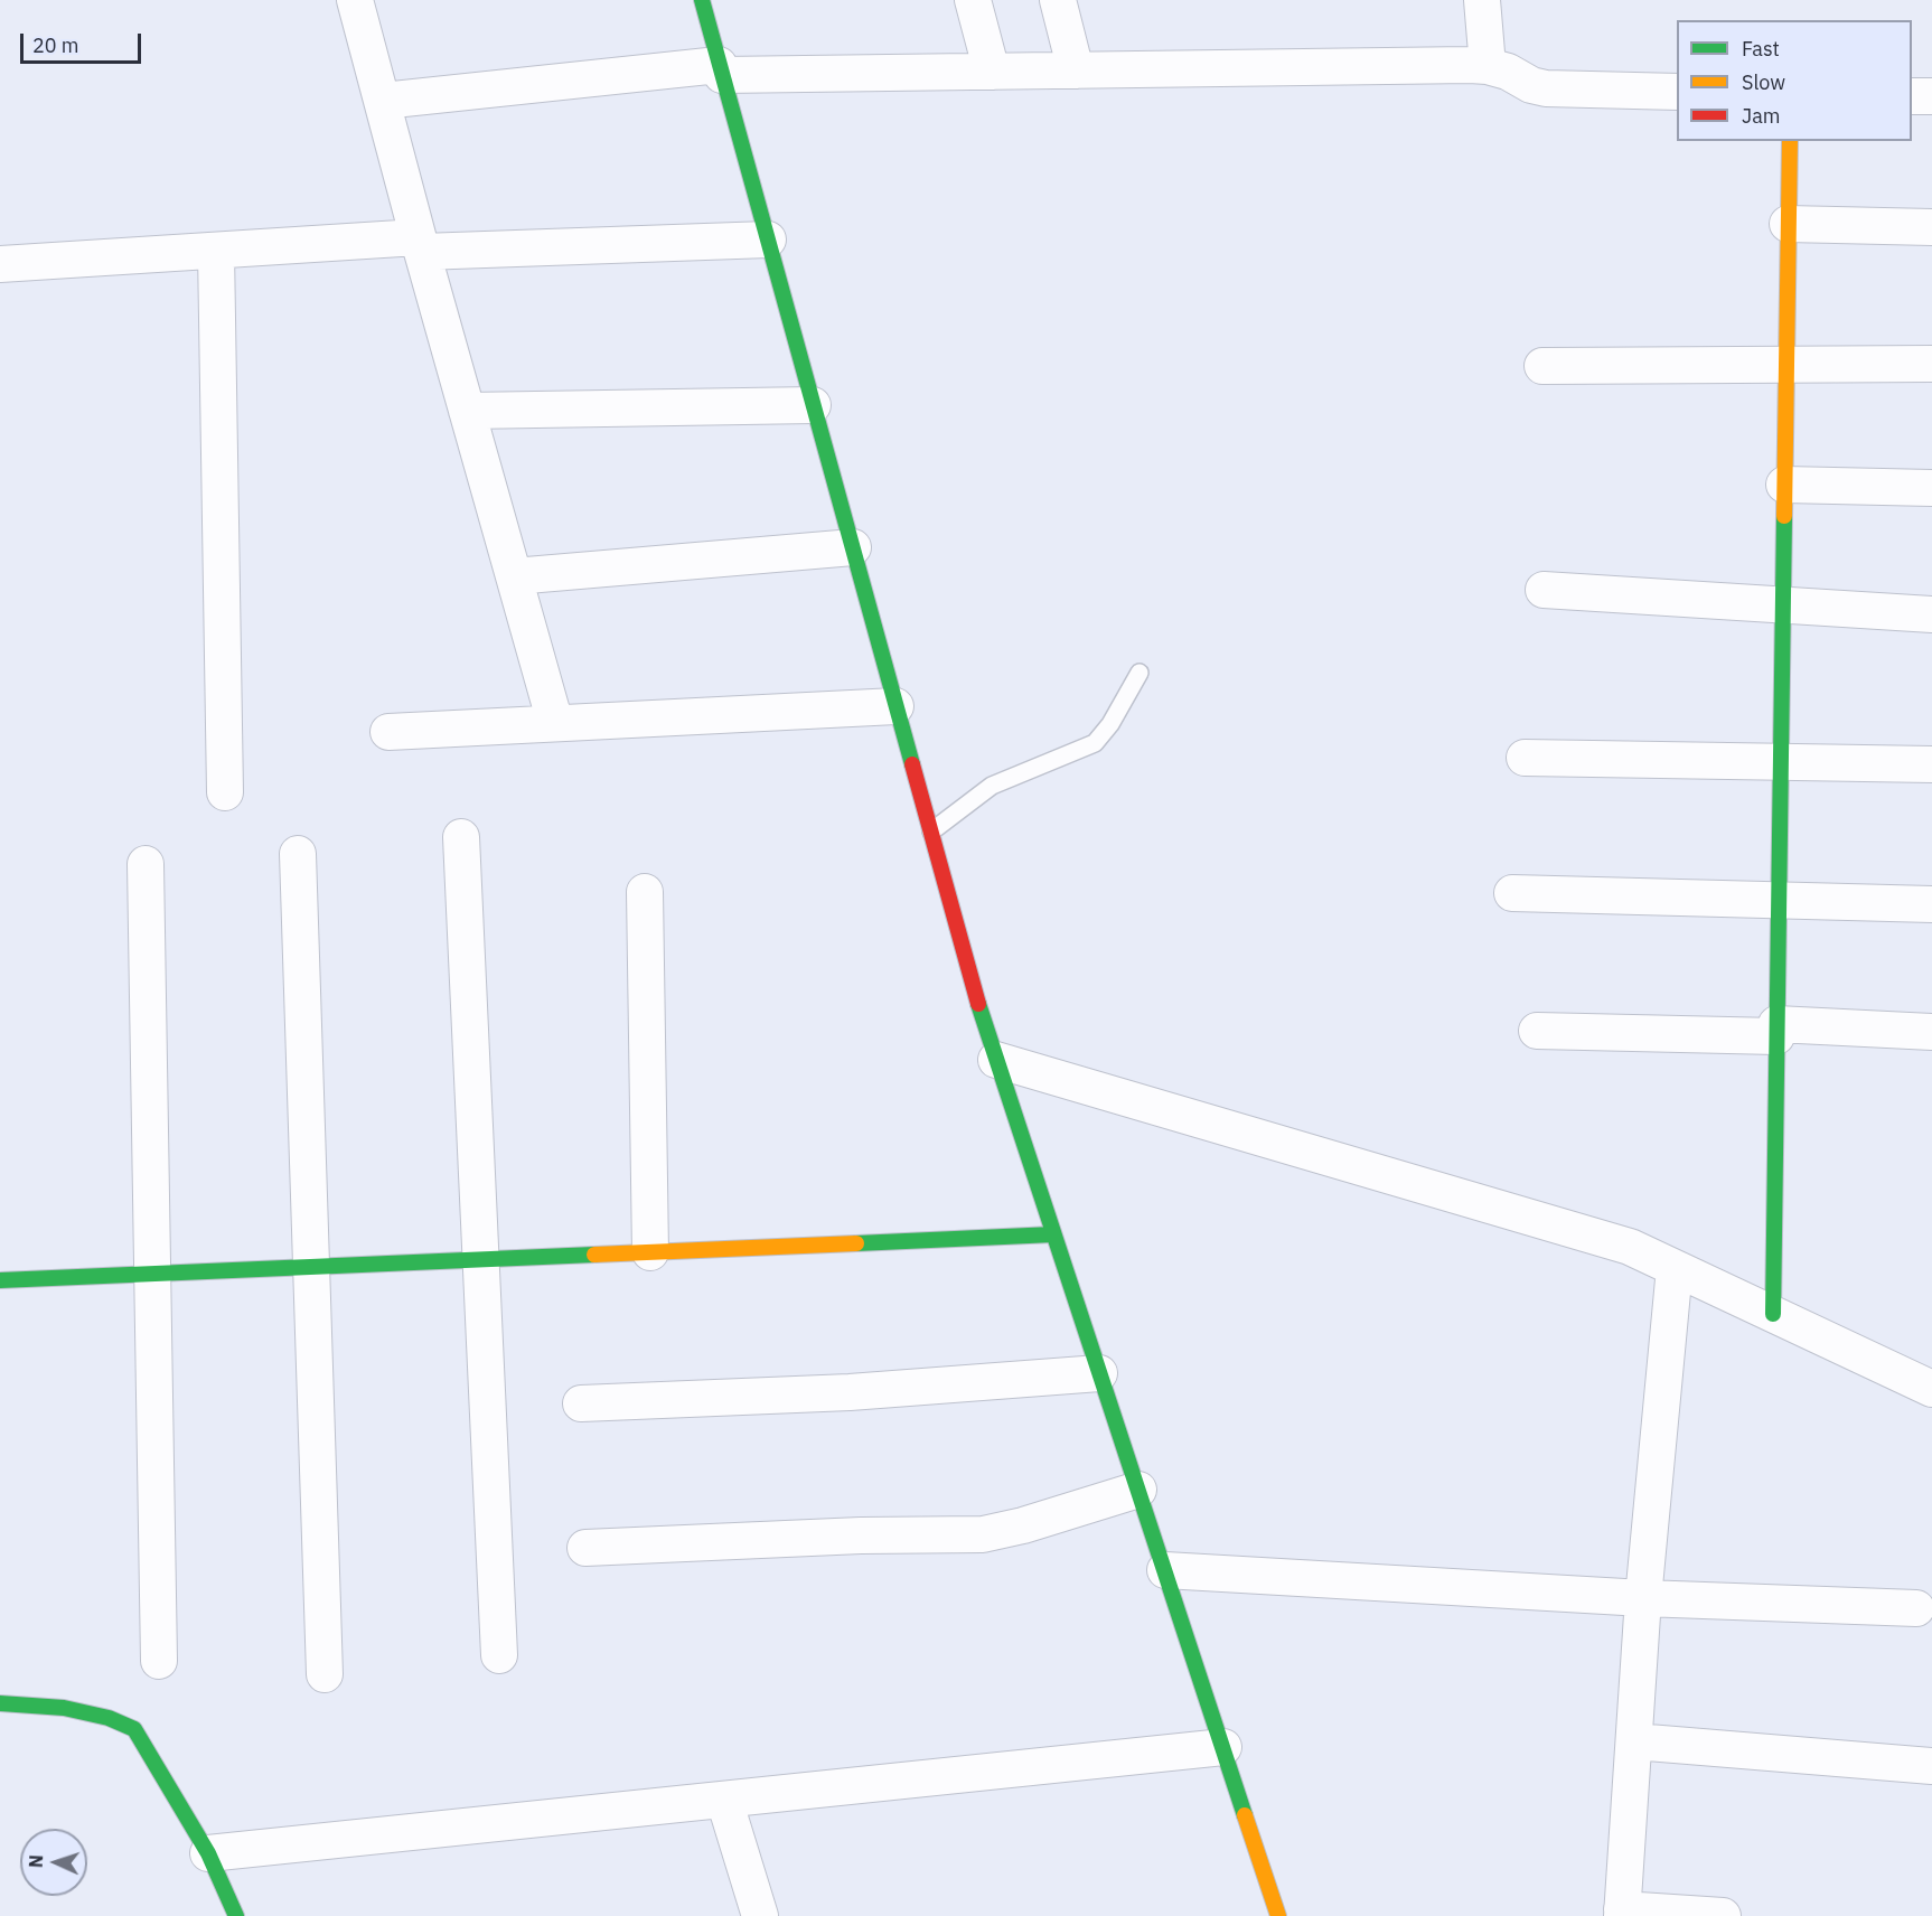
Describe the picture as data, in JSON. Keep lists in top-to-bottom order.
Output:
{
  "legend": ["Fast", "Slow", "Jam"],
  "scale_bar": "20 m",
  "north": "left"
}
